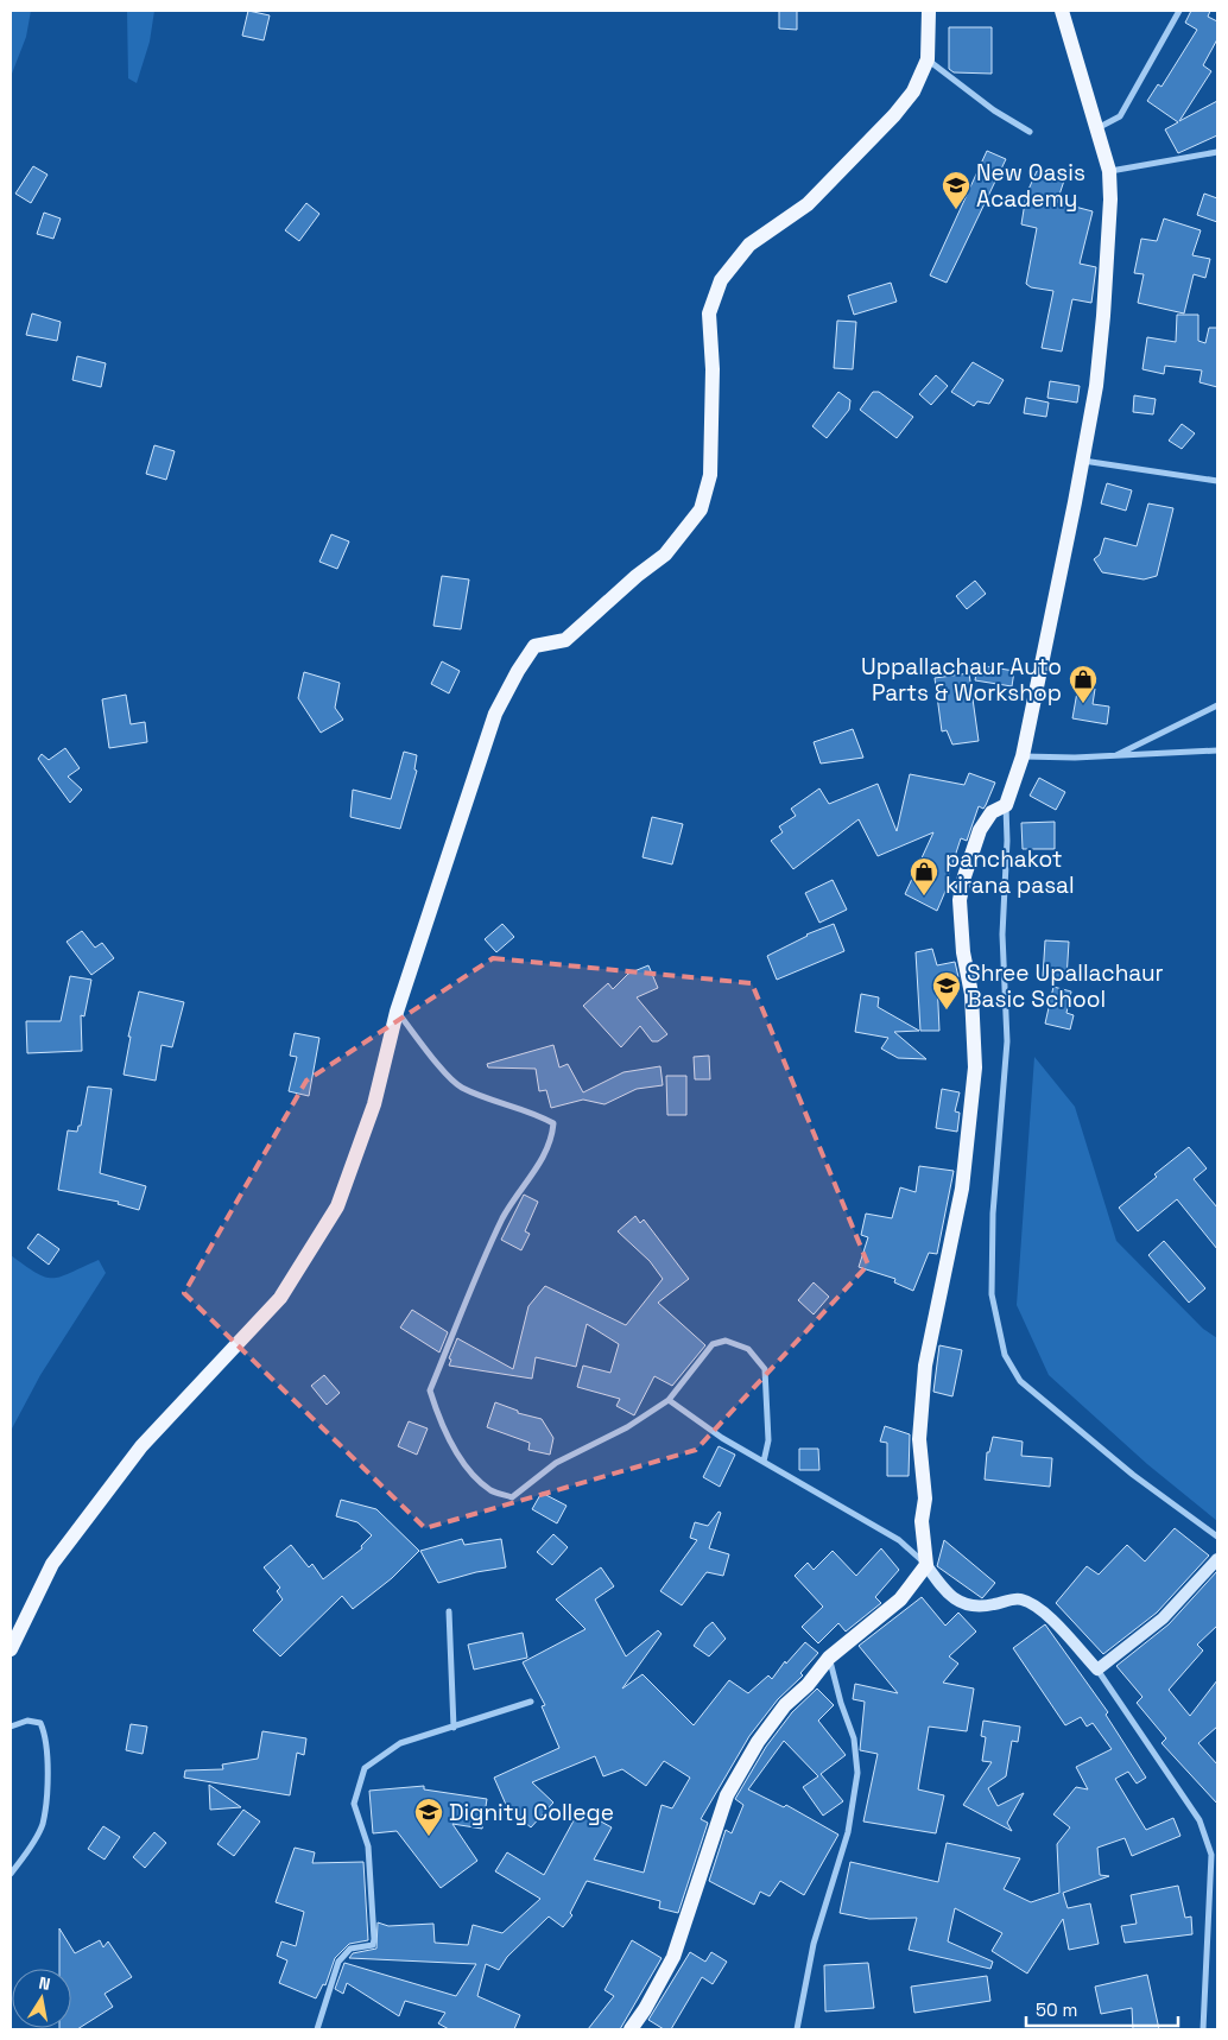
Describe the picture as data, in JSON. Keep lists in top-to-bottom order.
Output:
{
  "places": {
    "school or university": ["New Oasis Academy", "Shree Upallachaur Basic School", "Dignity College"],
    "shop": ["Uppallachaur Auto Parts & Workshop", "panchakot kirana pasal"]
  },
  "scale_bar": "50 m",
  "north": "top"
}
